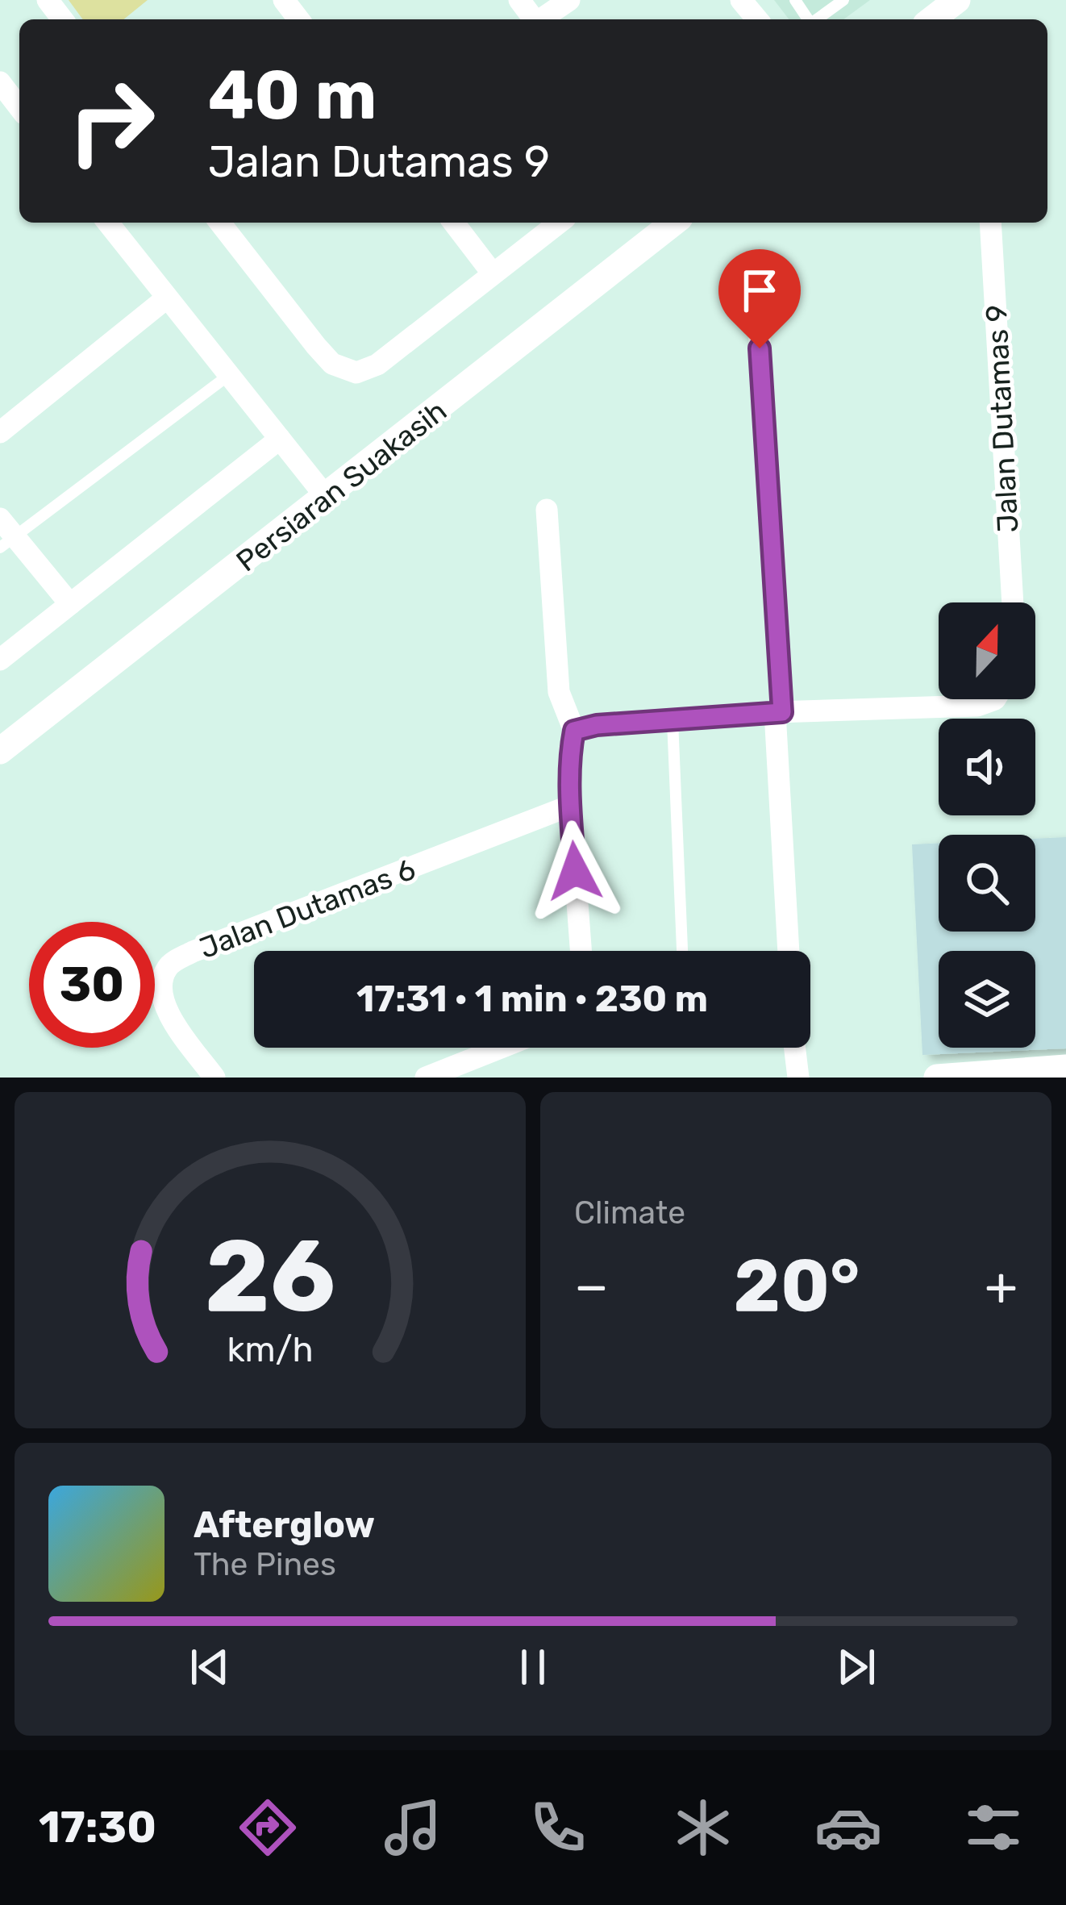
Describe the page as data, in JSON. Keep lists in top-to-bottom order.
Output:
{
  "streets": {
    "street": ["Jalan Dutamas 9", "Persiaran Suakasih", "Jalan Dutamas 6"]
  },
  "north": "top",
  "page": {
    "turn": ["40 m", "Jalan Dutamas 9"],
    "limit": "30",
    "trip": "17:31 · 1 min · 230 m",
    "tile": "Climate",
    "heat": ["−", "20°", "+"],
    "song": ["Afterglow", "The Pines"],
    "tabs": "17:30",
    "gauge": ["26", "km/h"]
  }
}
